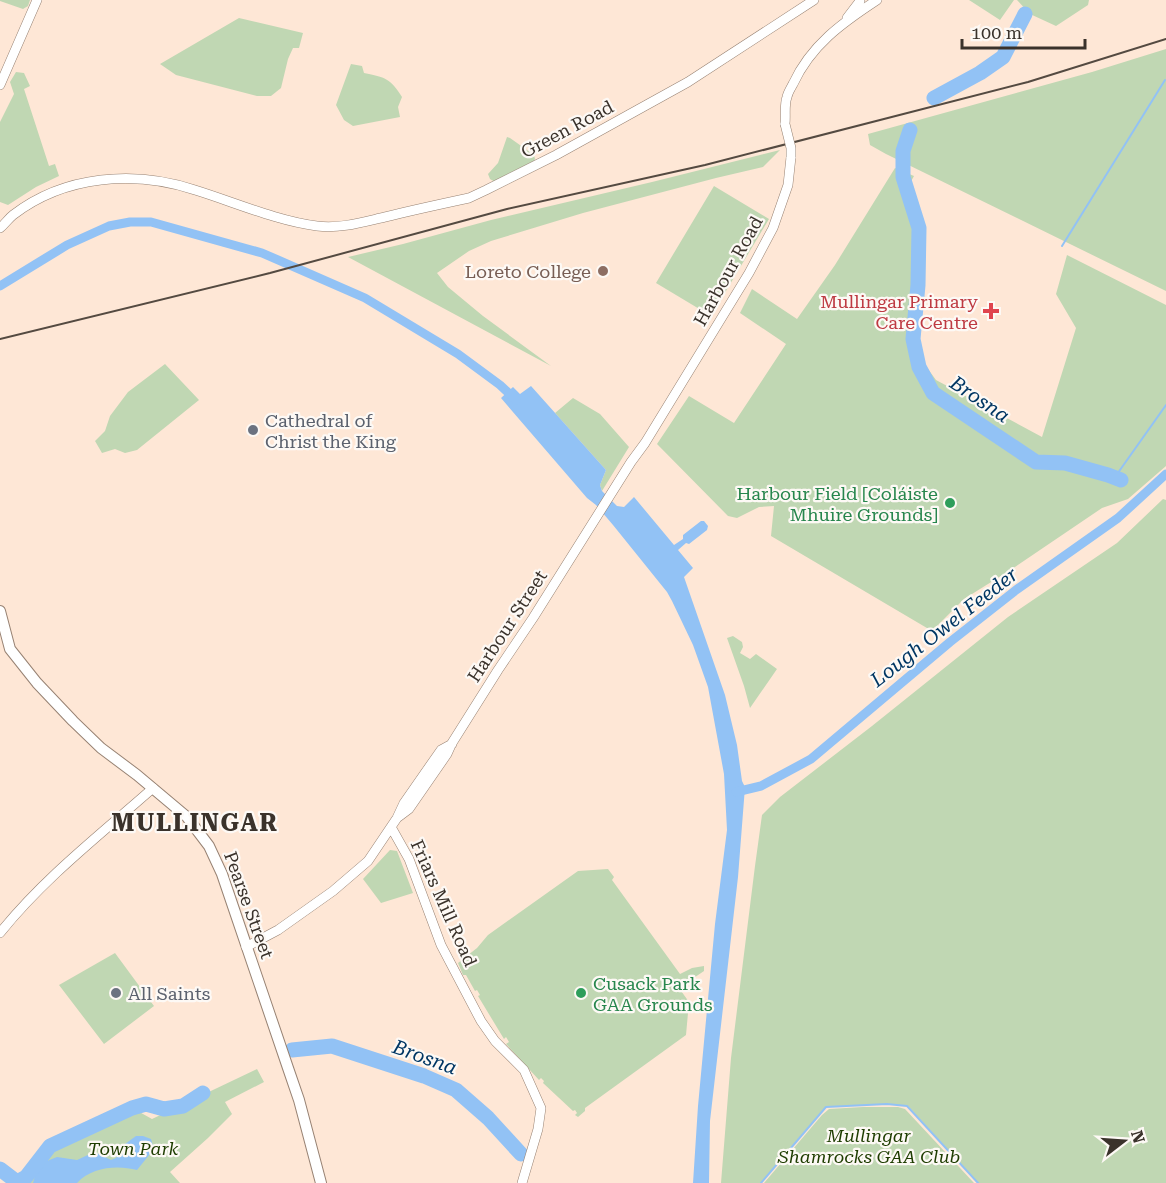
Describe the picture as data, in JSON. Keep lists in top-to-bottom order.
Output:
{
  "streets": {
    "main road": ["Pearse Street"],
    "street": [
      "Green Road",
      "Harbour Road",
      "Harbour Street",
      "Friars Mill Road"
    ]
  },
  "crossings": [
    ["Harbour Road", "Harbour Street"],
    ["Harbour Street", "Friars Mill Road"],
    ["Harbour Street", "Pearse Street"]
  ],
  "districts": ["MULLINGAR"],
  "water": ["Brosna", "Lough Owel Feeder"],
  "parks": ["Mullingar Shamrocks GAA Club", "Town Park"],
  "places": {
    "other": [
      "Loreto College",
      "Cathedral of Christ the King",
      "Harbour Field [Coláiste Mhuire Grounds]",
      "All Saints",
      "Cusack Park GAA Grounds"
    ],
    "health": ["Mullingar Primary Care Centre"]
  },
  "scale_bar": "100 m",
  "north": "right"
}
